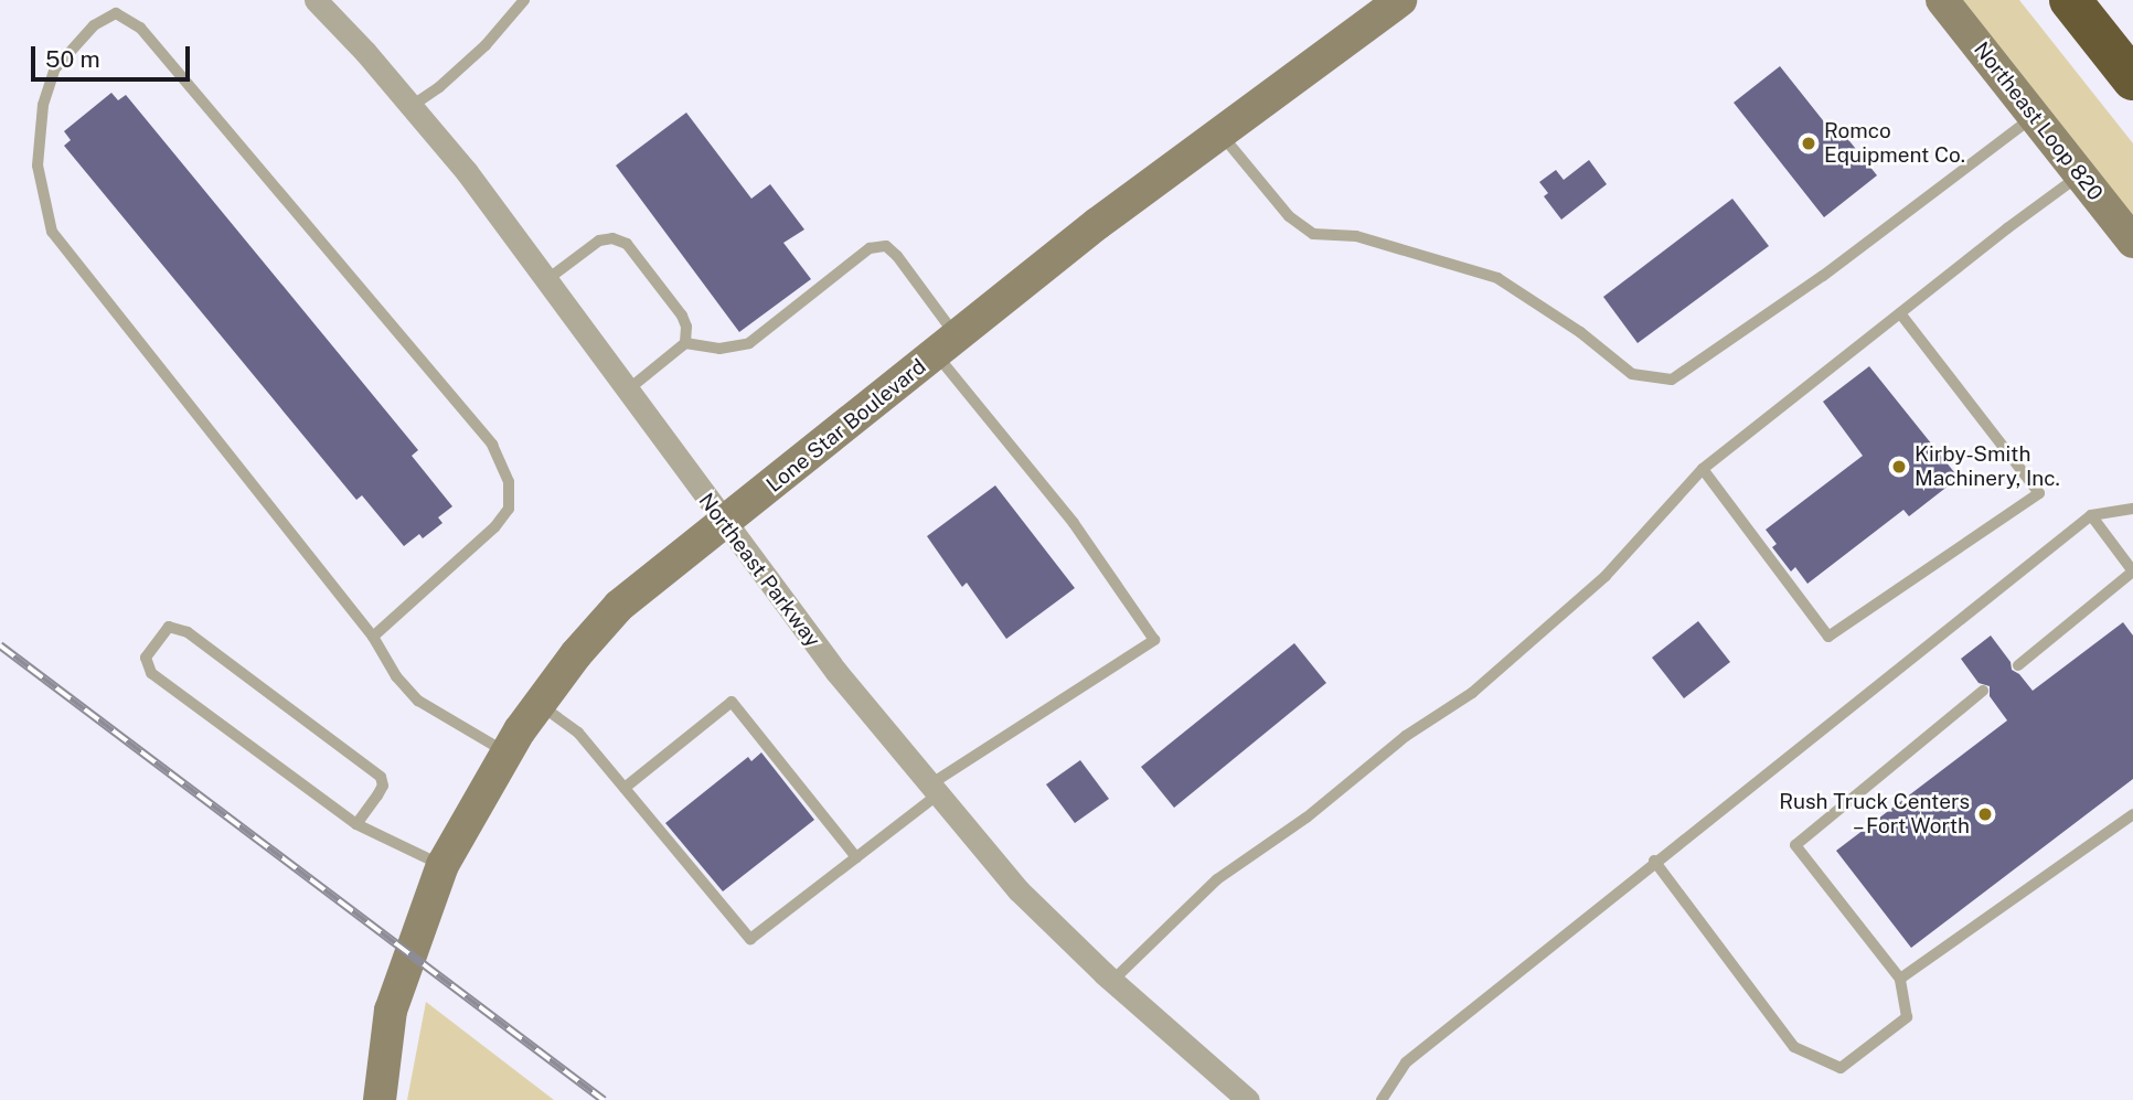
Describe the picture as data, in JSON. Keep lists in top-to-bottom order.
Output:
{
  "streets": {
    "street": ["Northeast Loop 820", "Lone Star Boulevard", "Northeast Parkway"]
  },
  "crossings": [
    ["Lone Star Boulevard", "Northeast Parkway"]
  ],
  "places": ["Romco Equipment Co.", "Kirby-Smith Machinery, Inc.", "Rush Truck Centers – Fort Worth"],
  "scale_bar": "50 m"
}
